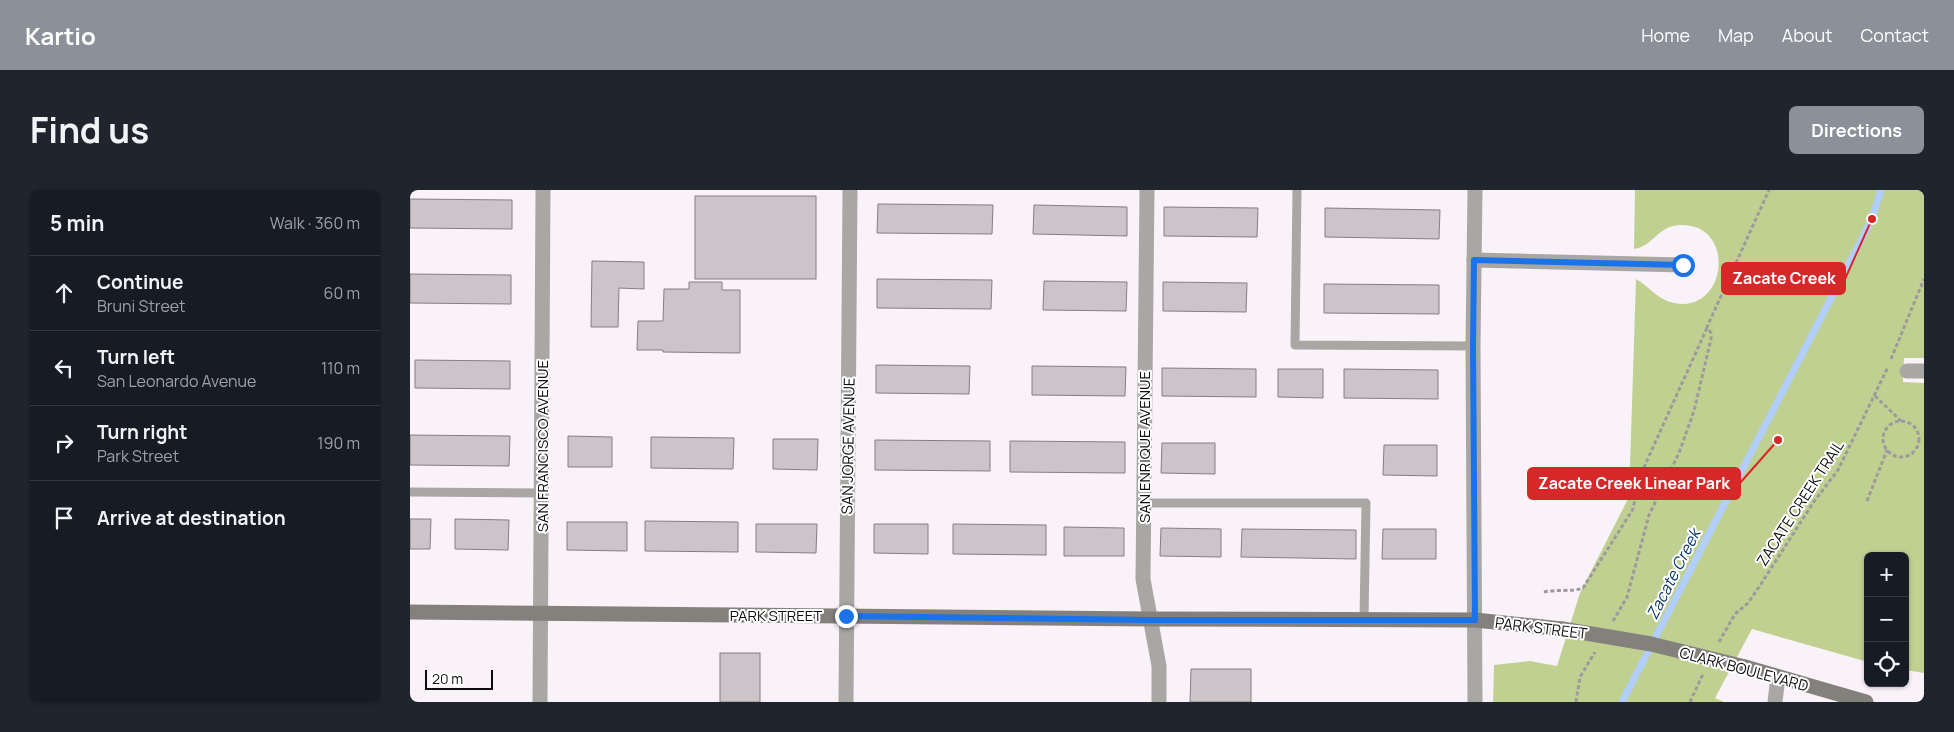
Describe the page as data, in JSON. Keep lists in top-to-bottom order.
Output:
{
  "streets": {
    "main road": ["PARK STREET", "CLARK BOULEVARD"],
    "street": ["SAN FRANCISCO AVENUE", "SAN JORGE AVENUE", "SAN ENRIQUE AVENUE"],
    "path": ["ZACATE CREEK TRAIL"]
  },
  "crossings": [
    ["SAN FRANCISCO AVENUE", "PARK STREET"],
    ["SAN JORGE AVENUE", "PARK STREET"],
    ["SAN ENRIQUE AVENUE", "PARK STREET"],
    ["PARK STREET", "CLARK BOULEVARD"]
  ],
  "water": ["Zacate Creek"],
  "places": ["Zacate Creek", "Zacate Creek Linear Park"],
  "scale_bar": "20 m",
  "page": {
    "header": "Kartio",
    "nav": [
      "Home",
      "Map",
      "About",
      "Contact"
    ],
    "title": "Find us",
    "buttons": "Directions",
    "heading": ["5 min", "Walk · 360 m"],
    "list": [
      ["Continue", "Bruni Street", "60 m"],
      ["Turn left", "San Leonardo Avenue", "110 m"],
      ["Turn right", "Park Street", "190 m"],
      "Arrive at destination"
    ],
    "map_buttons": ["+", "−"],
    "scale": "20 m"
  }
}
